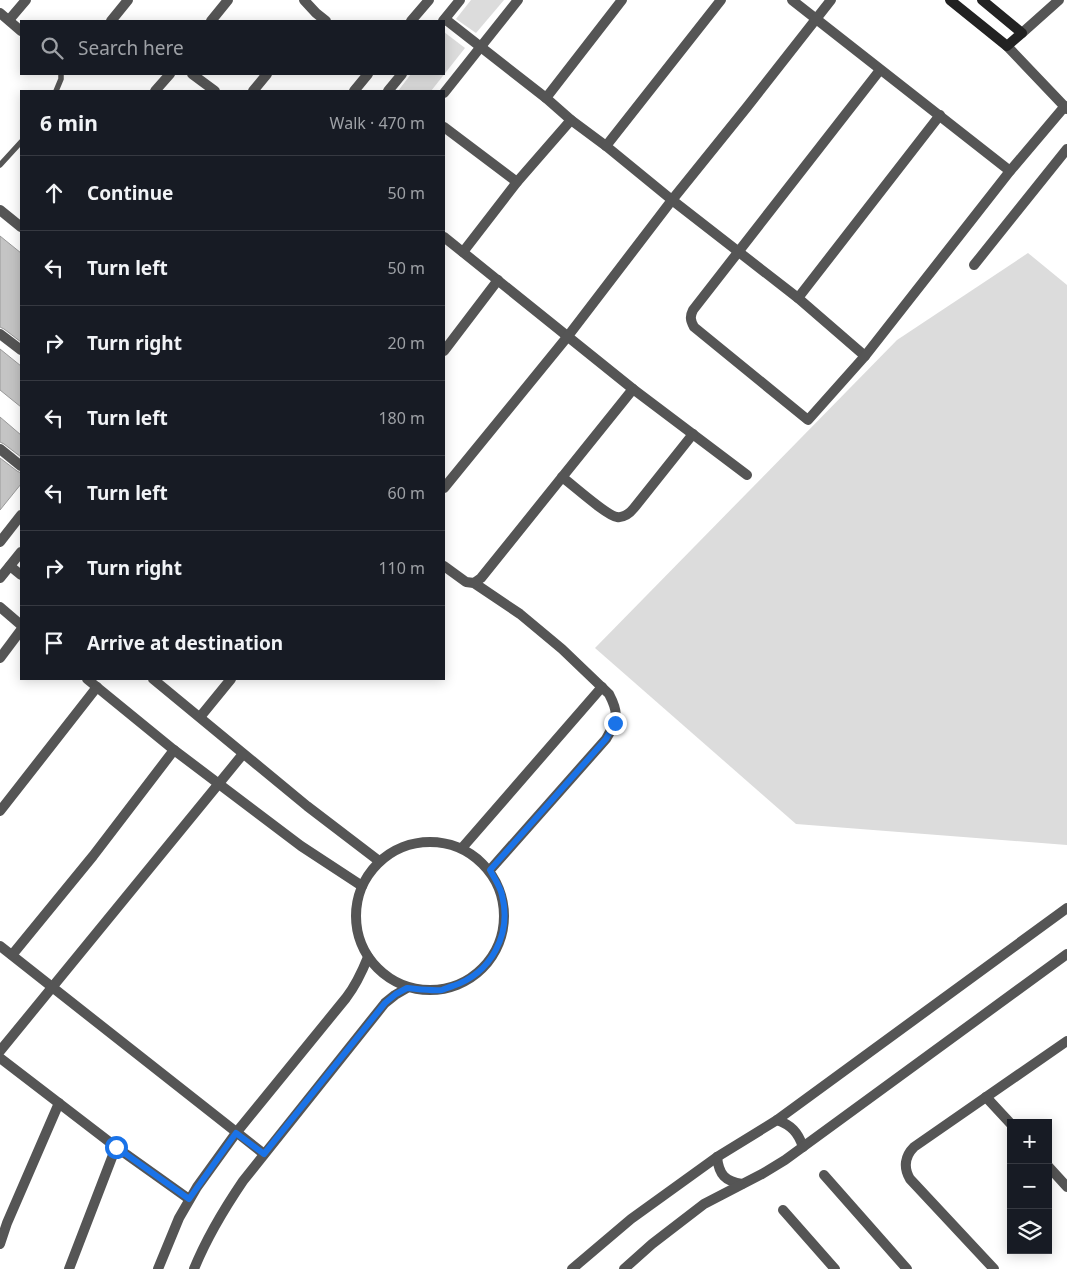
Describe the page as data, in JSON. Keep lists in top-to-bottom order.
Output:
{
  "page": {
    "search": "Search here",
    "heading": ["6 min", "Walk · 470 m"],
    "list": [
      ["Continue", "50 m"],
      ["Turn left", "50 m"],
      ["Turn right", "20 m"],
      ["Turn left", "180 m"],
      ["Turn left", "60 m"],
      ["Turn right", "110 m"],
      "Arrive at destination"
    ],
    "map_buttons": ["+", "−"]
  }
}
